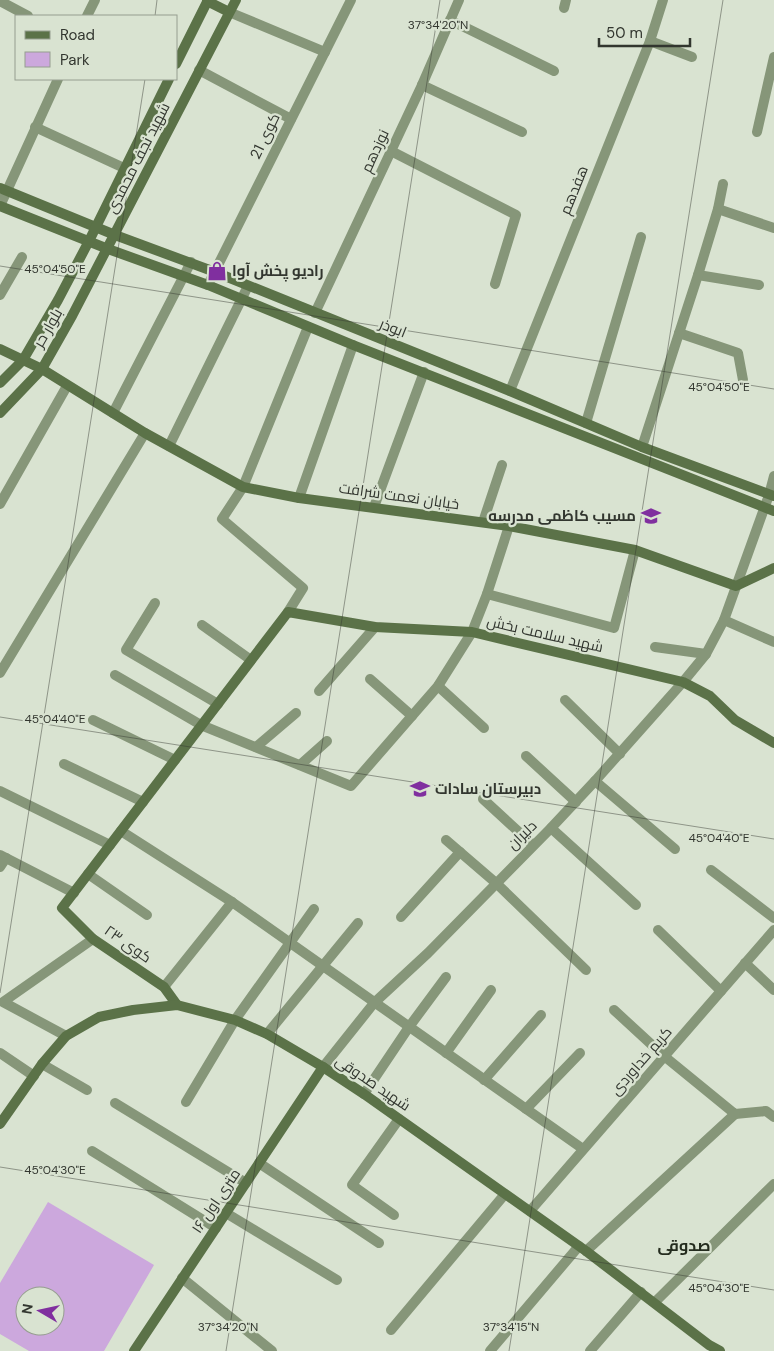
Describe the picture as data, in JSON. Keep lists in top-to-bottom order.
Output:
{
  "streets": {
    "main road": [
      "شهید نجف محمدی",
      "بلوار حر",
      "ابوذر",
      "خیابان نعمت شرافت",
      "شهید سلامت بخش",
      "کوی ۲۳",
      "شهید صدوقی",
      "۱۶ متری اول"
    ],
    "street": [
      "کوی 21",
      "نوزدهم",
      "هفدهم",
      "دلیران",
      "کریم خداوردی"
    ]
  },
  "crossings": [
    ["کوی 21", "ابوذر"],
    ["نوزدهم", "ابوذر"],
    ["شهید نجف محمدی", "بلوار حر"],
    ["شهید نجف محمدی", "ابوذر"],
    ["هفدهم", "ابوذر"],
    ["بلوار حر", "ابوذر"],
    ["بلوار حر", "خیابان نعمت شرافت"],
    ["ابوذر", "دلیران"],
    ["خیابان نعمت شرافت", "دلیران"],
    ["شهید سلامت بخش", "دلیران"],
    ["دلیران", "شهید صدوقی"],
    ["دلیران", "۱۶ متری اول"],
    ["کوی ۲۳", "شهید صدوقی"],
    ["کریم خداوردی", "شهید صدوقی"],
    ["شهید صدوقی", "۱۶ متری اول"]
  ],
  "districts": ["صدوقی"],
  "places": {
    "shop": ["رادیو پخش آوا"],
    "school or university": ["مسیب کاظمی مدرسه", "دبیرستان سادات"]
  },
  "legend": ["Road", "Park"],
  "scale_bar": "50 m",
  "north": "left",
  "coordinates": [
    "37°34'20\"N",
    "45°04'50\"E",
    "45°04'40\"E",
    "45°04'30\"E",
    "37°34'15\"N"
  ]
}
